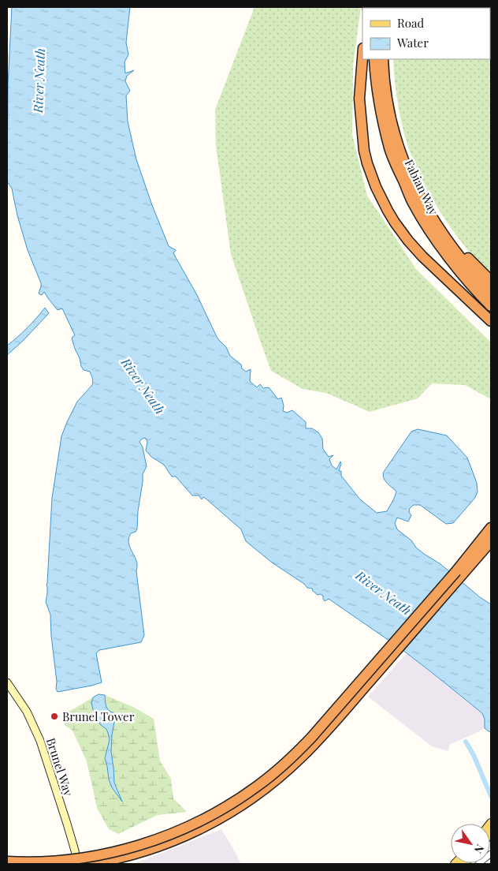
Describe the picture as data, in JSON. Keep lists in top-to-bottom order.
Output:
{
  "streets": {
    "highway": ["Fabian Way"],
    "street": ["Brunel Way"]
  },
  "water": ["River Neath"],
  "places": ["Brunel Tower"],
  "legend": ["Road", "Water"],
  "north": "bottom right"
}
